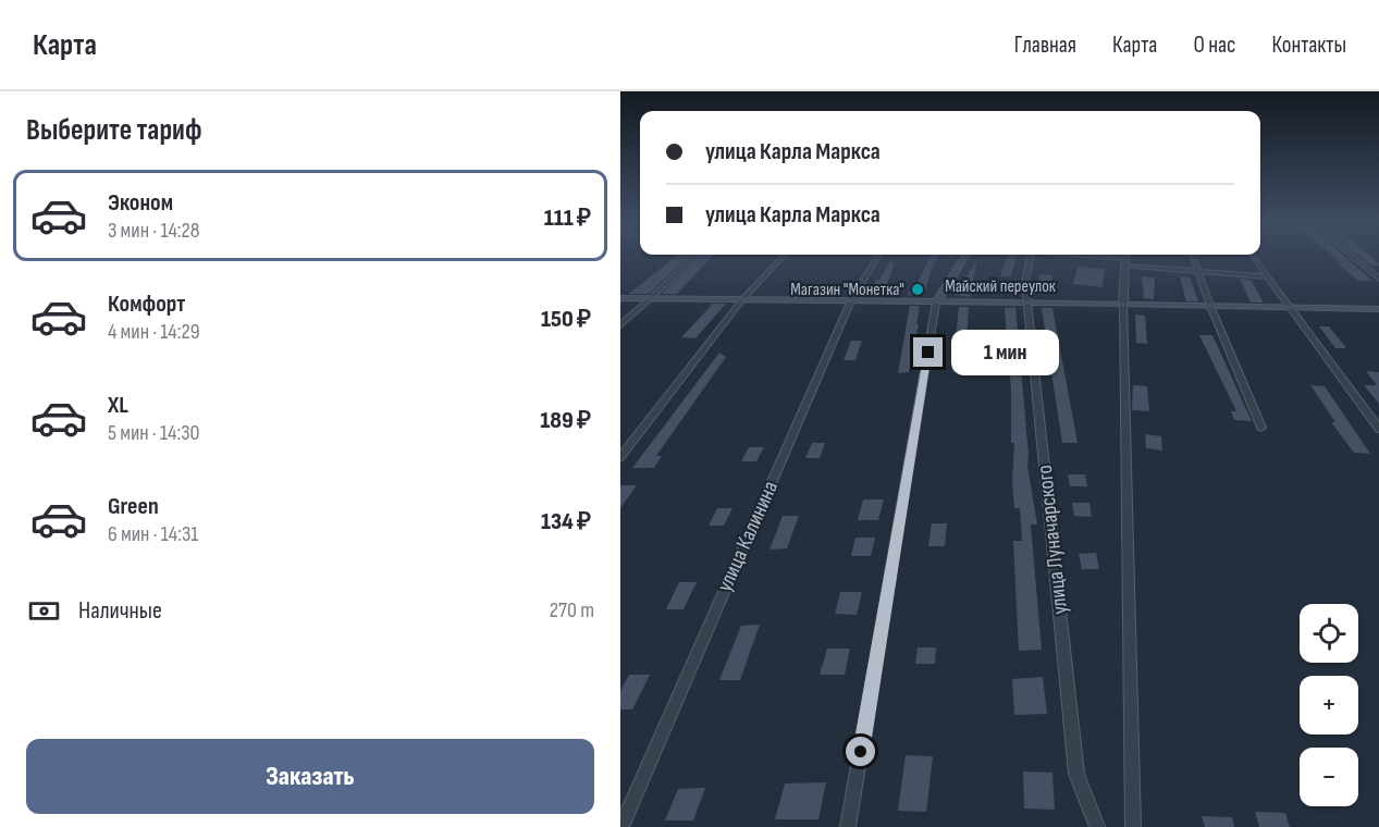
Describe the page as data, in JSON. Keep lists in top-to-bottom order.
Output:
{
  "streets": {
    "main road": ["Майский переулок"],
    "street": ["улица Калинина", "улица Луначарского"]
  },
  "crossings": [
    ["Майский переулок", "улица Калинина"],
    ["Майский переулок", "улица Луначарского"]
  ],
  "places": ["Магазин \"Монетка\""],
  "page": {
    "header": "Карта",
    "nav": [
      "Главная",
      "Карта",
      "О нас",
      "Контакты"
    ],
    "heading": "Выберите тариф",
    "banner": ["улица Карла Маркса", "улица Карла Маркса"],
    "list": [
      {
        "name": "Эконом",
        "note": "3 мин · 14:28",
        "value": "111 ₽"
      },
      {
        "name": "Комфорт",
        "note": "4 мин · 14:29",
        "value": "150 ₽"
      },
      {
        "name": "XL",
        "note": "5 мин · 14:30",
        "value": "189 ₽"
      },
      {
        "name": "Green",
        "note": "6 мин · 14:31",
        "value": "134 ₽"
      }
    ],
    "bubble": "1 мин",
    "pay": ["Наличные", "270 m"],
    "map_buttons": ["+", "−"],
    "buttons": "Заказать"
  }
}
